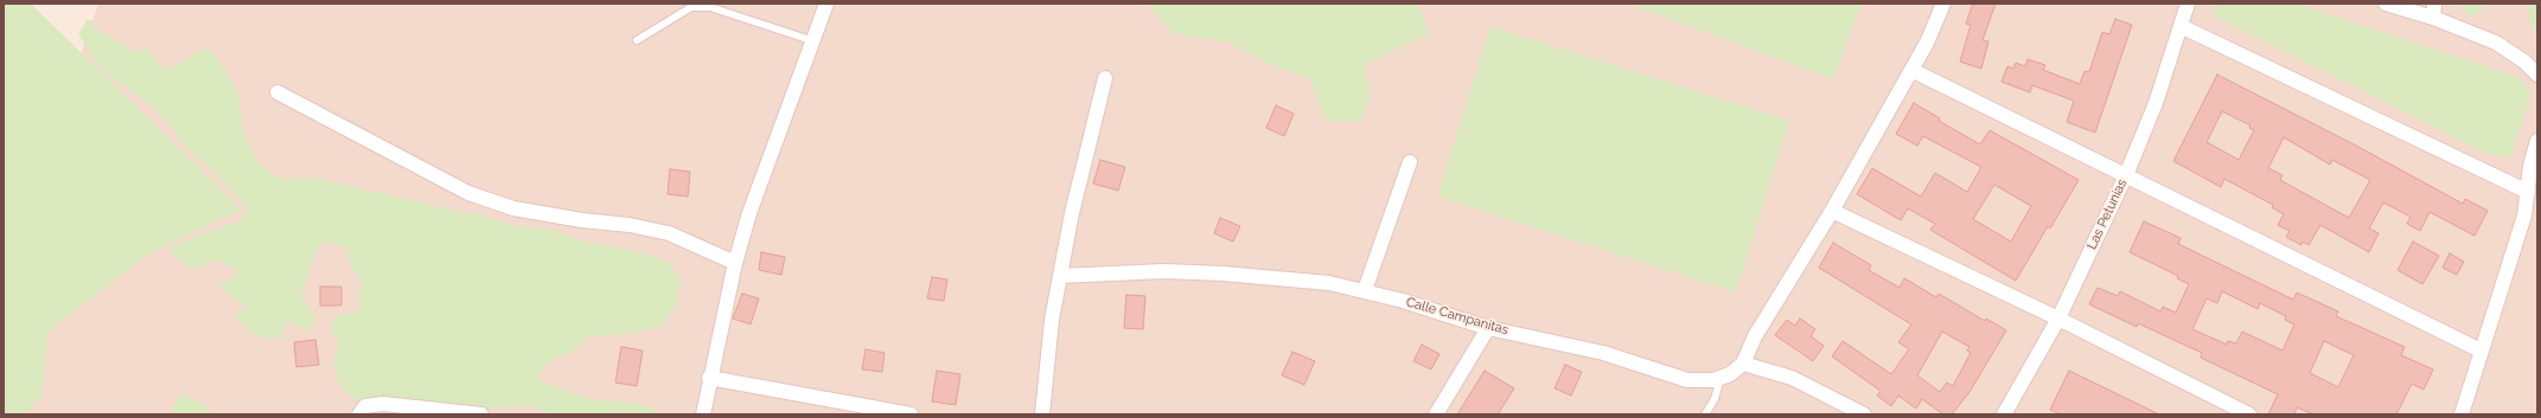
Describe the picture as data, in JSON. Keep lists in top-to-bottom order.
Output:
{
  "streets": {
    "street": ["Las Petunias", "Calle Campanitas"]
  }
}
